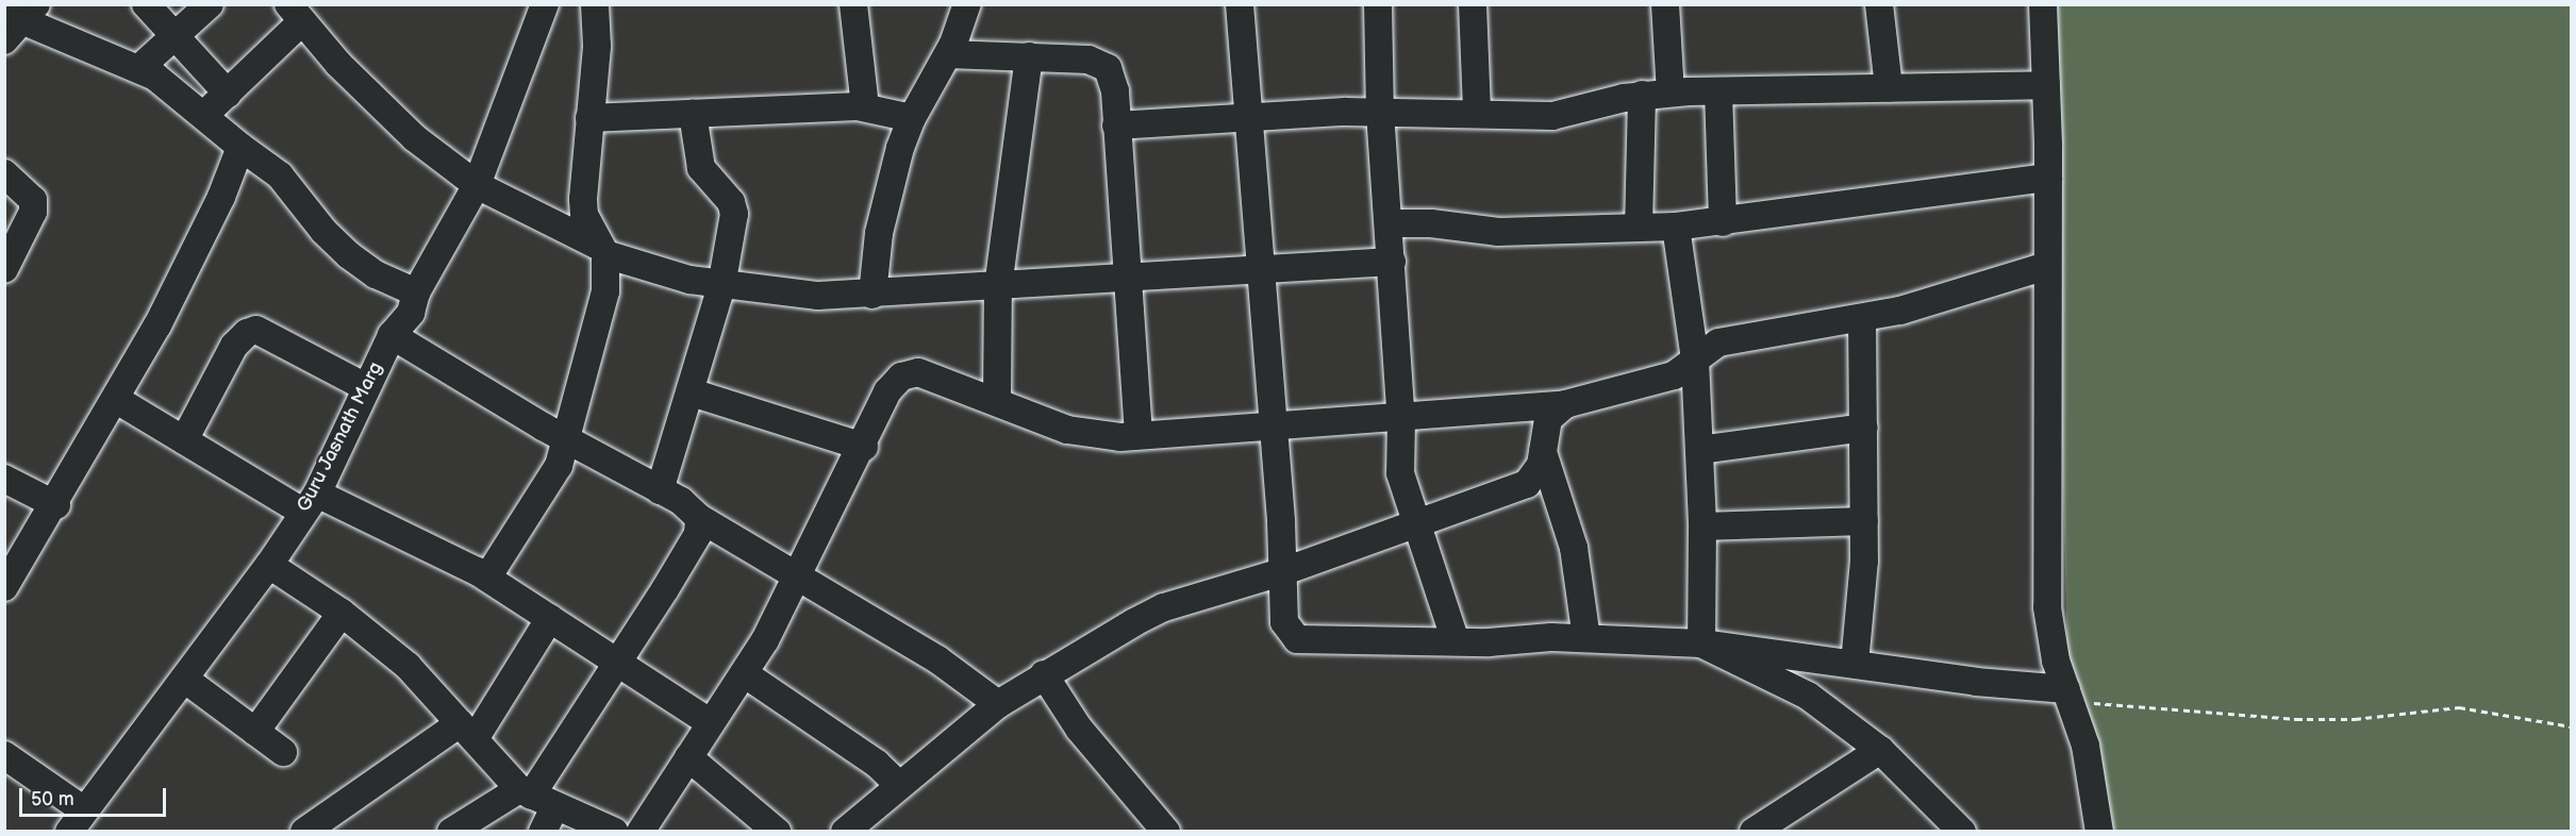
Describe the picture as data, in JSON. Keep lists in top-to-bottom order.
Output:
{
  "streets": {
    "street": ["Guru Jasnath Marg"]
  },
  "scale_bar": "50 m"
}
